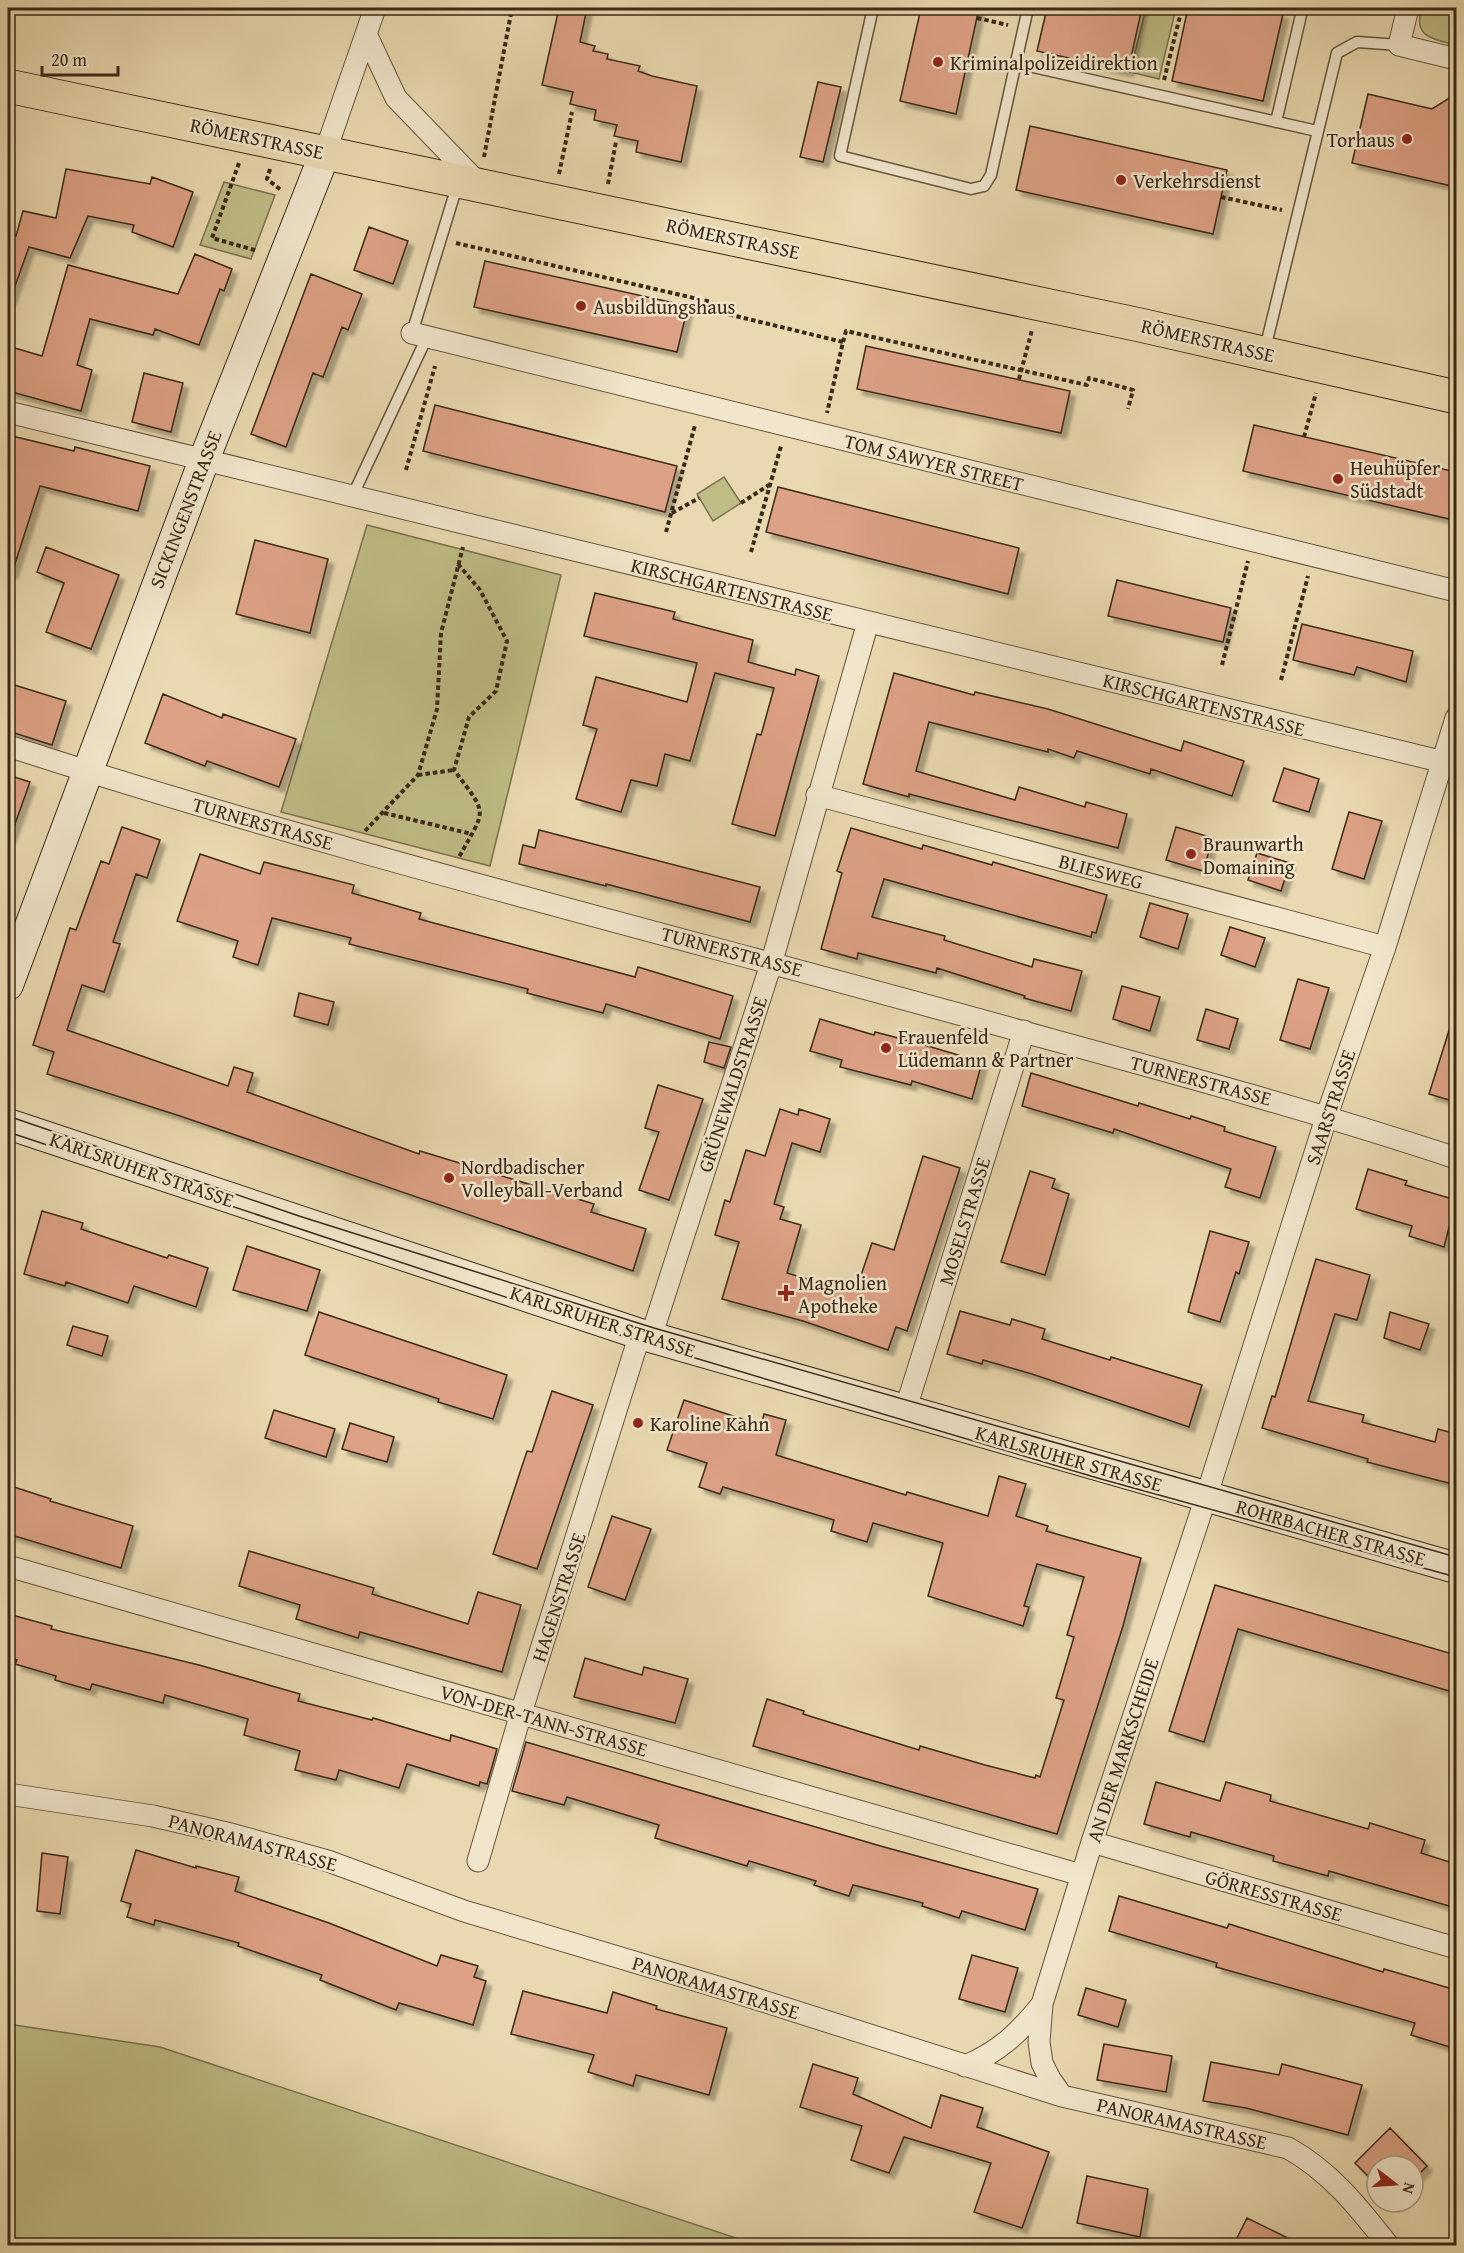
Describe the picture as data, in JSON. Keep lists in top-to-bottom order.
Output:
{
  "streets": {
    "main road": [
      "RÖMERSTRASSE",
      "SICKINGENSTRASSE",
      "KARLSRUHER STRASSE",
      "ROHRBACHER STRASSE"
    ],
    "street": [
      "TOM SAWYER STREET",
      "KIRSCHGARTENSTRASSE",
      "TURNERSTRASSE",
      "BLIESWEG",
      "GRÜNEWALDSTRASSE",
      "SAARSTRASSE",
      "MOSELSTRASSE",
      "HAGENSTRASSE",
      "VON-DER-TANN-STRASSE",
      "AN DER MARKSCHEIDE",
      "PANORAMASTRASSE",
      "GÖRRESSTRASSE"
    ]
  },
  "crossings": [
    ["RÖMERSTRASSE", "SICKINGENSTRASSE"],
    ["SICKINGENSTRASSE", "KIRSCHGARTENSTRASSE"],
    ["SICKINGENSTRASSE", "TURNERSTRASSE"],
    ["KIRSCHGARTENSTRASSE", "GRÜNEWALDSTRASSE"],
    ["KIRSCHGARTENSTRASSE", "SAARSTRASSE"],
    ["TURNERSTRASSE", "GRÜNEWALDSTRASSE"],
    ["TURNERSTRASSE", "SAARSTRASSE"],
    ["TURNERSTRASSE", "MOSELSTRASSE"],
    ["BLIESWEG", "GRÜNEWALDSTRASSE"],
    ["BLIESWEG", "SAARSTRASSE"],
    ["GRÜNEWALDSTRASSE", "KARLSRUHER STRASSE"],
    ["GRÜNEWALDSTRASSE", "HAGENSTRASSE"],
    ["SAARSTRASSE", "KARLSRUHER STRASSE"],
    ["SAARSTRASSE", "ROHRBACHER STRASSE"],
    ["SAARSTRASSE", "AN DER MARKSCHEIDE"],
    ["KARLSRUHER STRASSE", "MOSELSTRASSE"],
    ["KARLSRUHER STRASSE", "ROHRBACHER STRASSE"],
    ["KARLSRUHER STRASSE", "HAGENSTRASSE"],
    ["KARLSRUHER STRASSE", "AN DER MARKSCHEIDE"],
    ["ROHRBACHER STRASSE", "AN DER MARKSCHEIDE"],
    ["HAGENSTRASSE", "VON-DER-TANN-STRASSE"],
    ["VON-DER-TANN-STRASSE", "AN DER MARKSCHEIDE"],
    ["AN DER MARKSCHEIDE", "PANORAMASTRASSE"],
    ["AN DER MARKSCHEIDE", "GÖRRESSTRASSE"]
  ],
  "places": {
    "other": [
      "Kriminalpolizeidirektion",
      "Torhaus",
      "Verkehrsdienst",
      "Ausbildungshaus",
      "Heuhüpfer Südstadt",
      "Braunwarth Domaining",
      "Frauenfeld Lüdemann & Partner",
      "Nordbadischer Volleyball-Verband",
      "Karoline Kahn"
    ],
    "health": ["Magnolien Apotheke"]
  },
  "scale_bar": "20 m",
  "north": "right"
}
